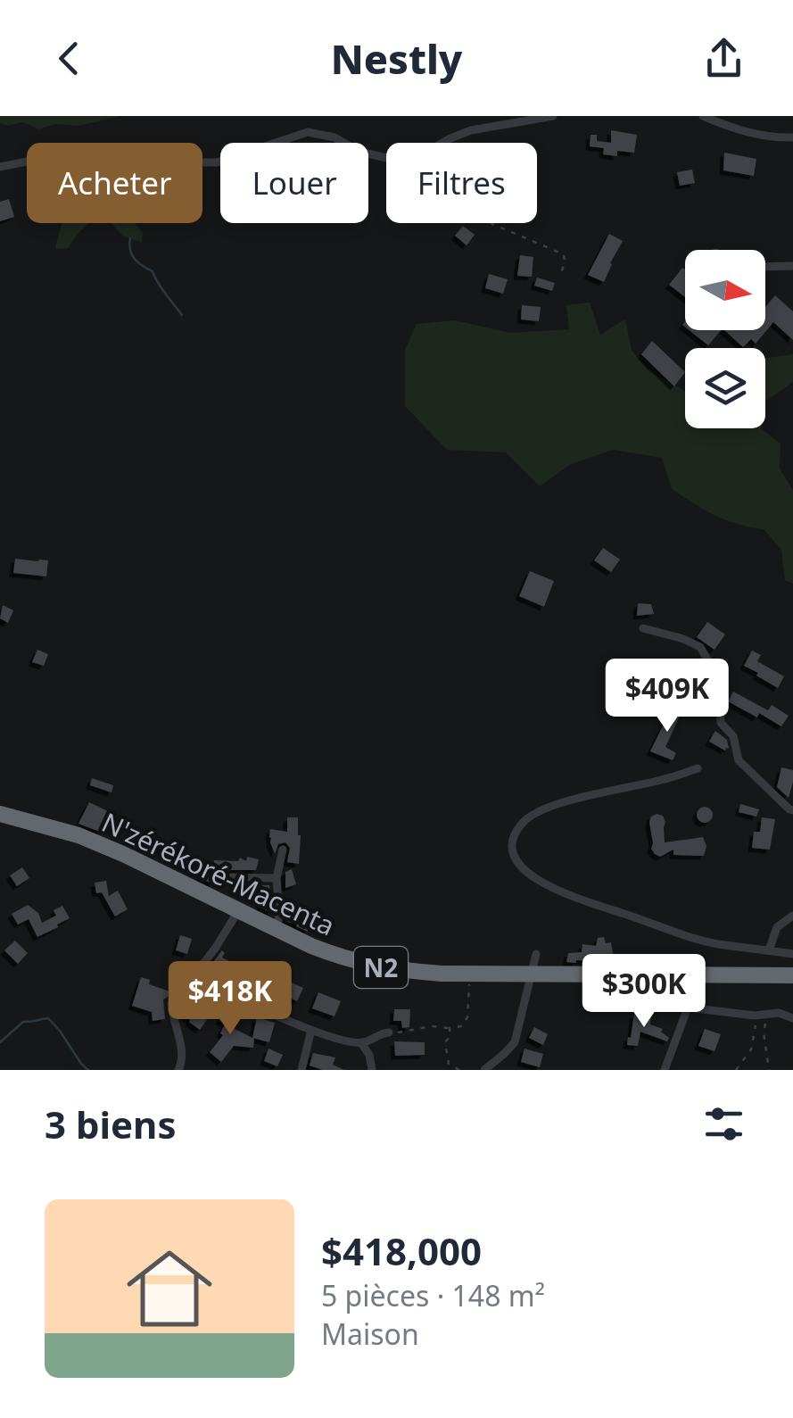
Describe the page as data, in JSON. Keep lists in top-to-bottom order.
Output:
{
  "streets": {
    "highway": ["N'zérékoré-Macenta", "N2"]
  },
  "north": "right",
  "page": {
    "header": "Nestly",
    "chip": ["Acheter", "Louer", "Filtres"],
    "price": ["$409K", "$300K", "$418K"],
    "heading": "3 biens",
    "list": [
      {
        "name": "$418,000",
        "note": "5 pièces · 148 m² · Maison"
      }
    ]
  }
}
